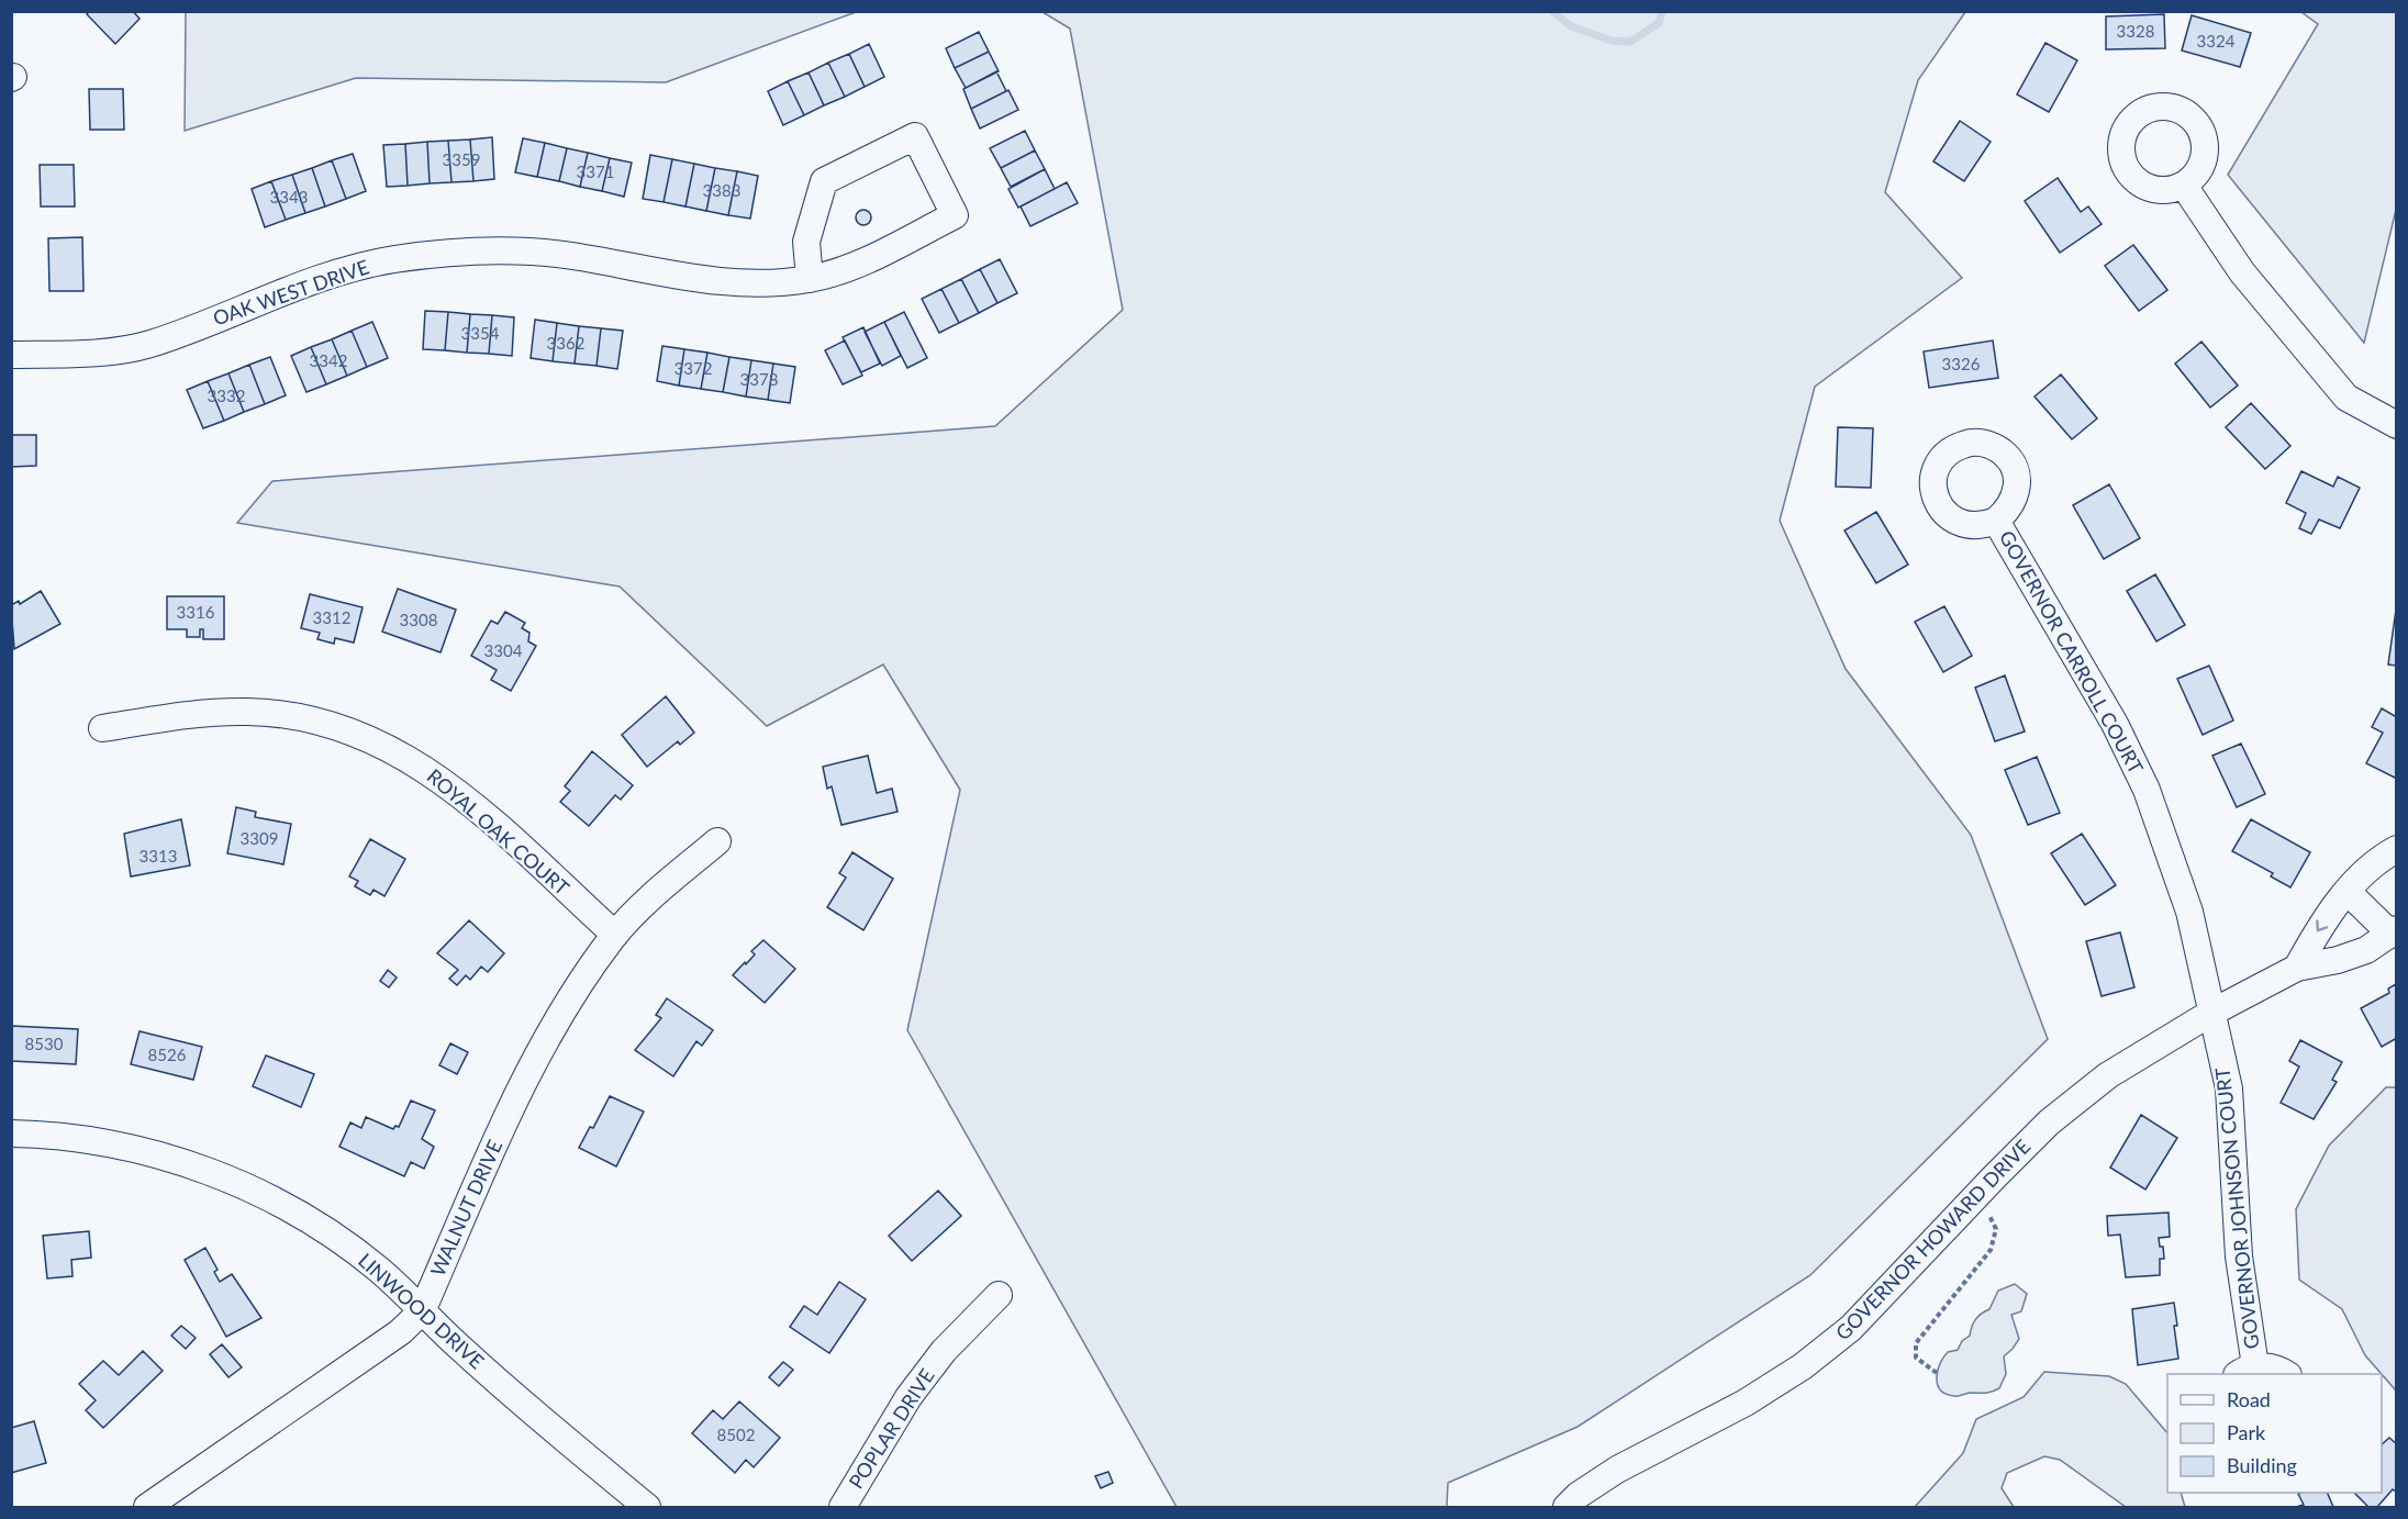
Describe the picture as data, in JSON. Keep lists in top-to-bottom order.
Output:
{
  "streets": {
    "street": [
      "OAK WEST DRIVE",
      "GOVERNOR CARROLL COURT",
      "ROYAL OAK COURT",
      "WALNUT DRIVE",
      "GOVERNOR JOHNSON COURT",
      "GOVERNOR HOWARD DRIVE",
      "LINWOOD DRIVE",
      "POPLAR DRIVE"
    ]
  },
  "crossings": [
    ["GOVERNOR CARROLL COURT", "GOVERNOR JOHNSON COURT"],
    ["GOVERNOR CARROLL COURT", "GOVERNOR HOWARD DRIVE"],
    ["ROYAL OAK COURT", "WALNUT DRIVE"],
    ["WALNUT DRIVE", "LINWOOD DRIVE"],
    ["GOVERNOR JOHNSON COURT", "GOVERNOR HOWARD DRIVE"]
  ],
  "house_numbers": [
    "3328",
    "3324",
    "3359",
    "3371",
    "3383",
    "3343",
    "3354",
    "3362",
    "3342",
    "3326",
    "3372",
    "3378",
    "3332",
    "3316",
    "3312",
    "3308",
    "3304",
    "3309",
    "3313",
    "8530",
    "8526",
    "8502"
  ],
  "legend": ["Road", "Park", "Building"]
}
